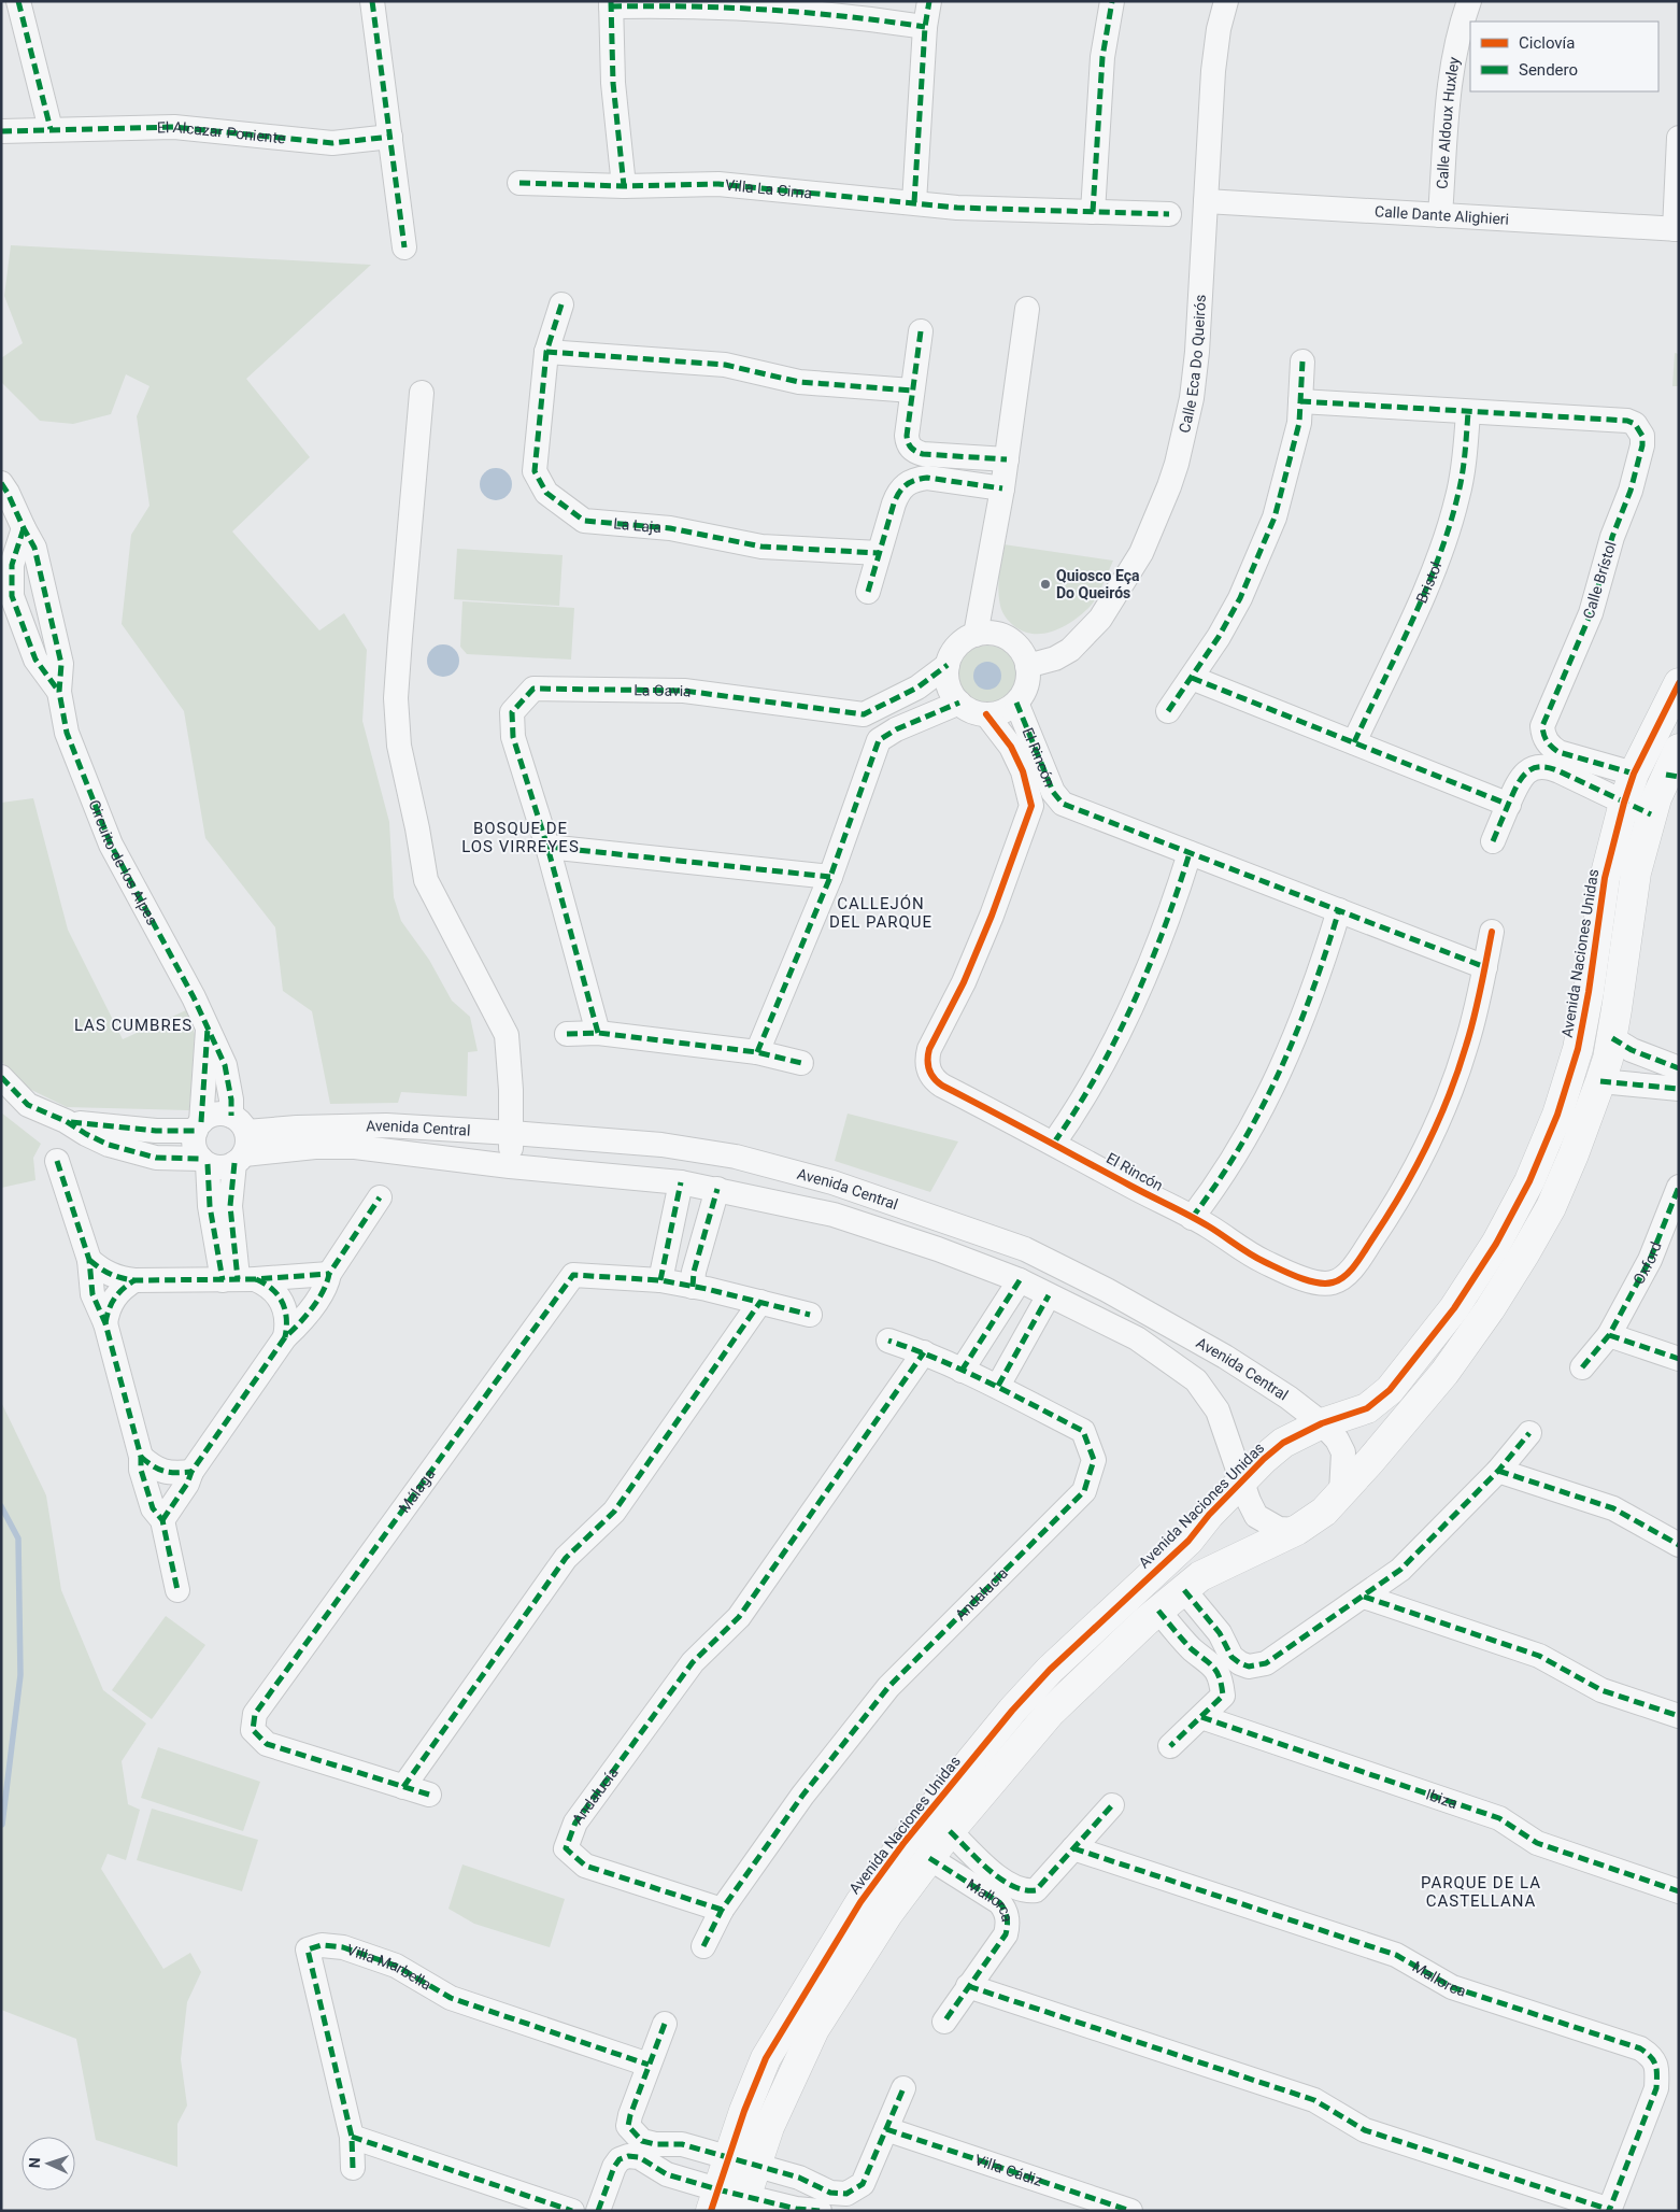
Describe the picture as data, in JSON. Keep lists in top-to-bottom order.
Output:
{
  "streets": {
    "street": [
      "Calle Aldoux Huxley",
      "El Alcazar Poniente",
      "Villa La Cima",
      "Calle Dante Alighieri",
      "Calle Eca Do Queirós",
      "La Laja",
      "Calle Brístol",
      "Bristol",
      "La Gavia",
      "El Rincón",
      "Circuito de los Alpes",
      "Avenida Naciones Unidas",
      "Avenida Central",
      "Oxford",
      "Málaga",
      "Andalucía",
      "Ibiza",
      "Mallorca",
      "Villa Marbella",
      "Villa Cádiz"
    ]
  },
  "crossings": [
    ["Calle Aldoux Huxley", "Calle Dante Alighieri"],
    ["Calle Dante Alighieri", "Calle Eca Do Queirós"],
    ["Calle Eca Do Queirós", "La Gavia"],
    ["Calle Eca Do Queirós", "El Rincón"],
    ["Calle Brístol", "Bristol"],
    ["Calle Brístol", "Avenida Naciones Unidas"],
    ["La Gavia", "El Rincón"],
    ["Circuito de los Alpes", "Avenida Central"],
    ["Avenida Naciones Unidas", "Avenida Central"]
  ],
  "districts": [
    "BOSQUE DE LOS VIRREYES",
    "CALLEJÓN DEL PARQUE",
    "LAS CUMBRES",
    "PARQUE DE LA CASTELLANA"
  ],
  "places": ["Quiosco Eça Do Queirós"],
  "legend": ["Ciclovía", "Sendero"],
  "north": "left"
}
